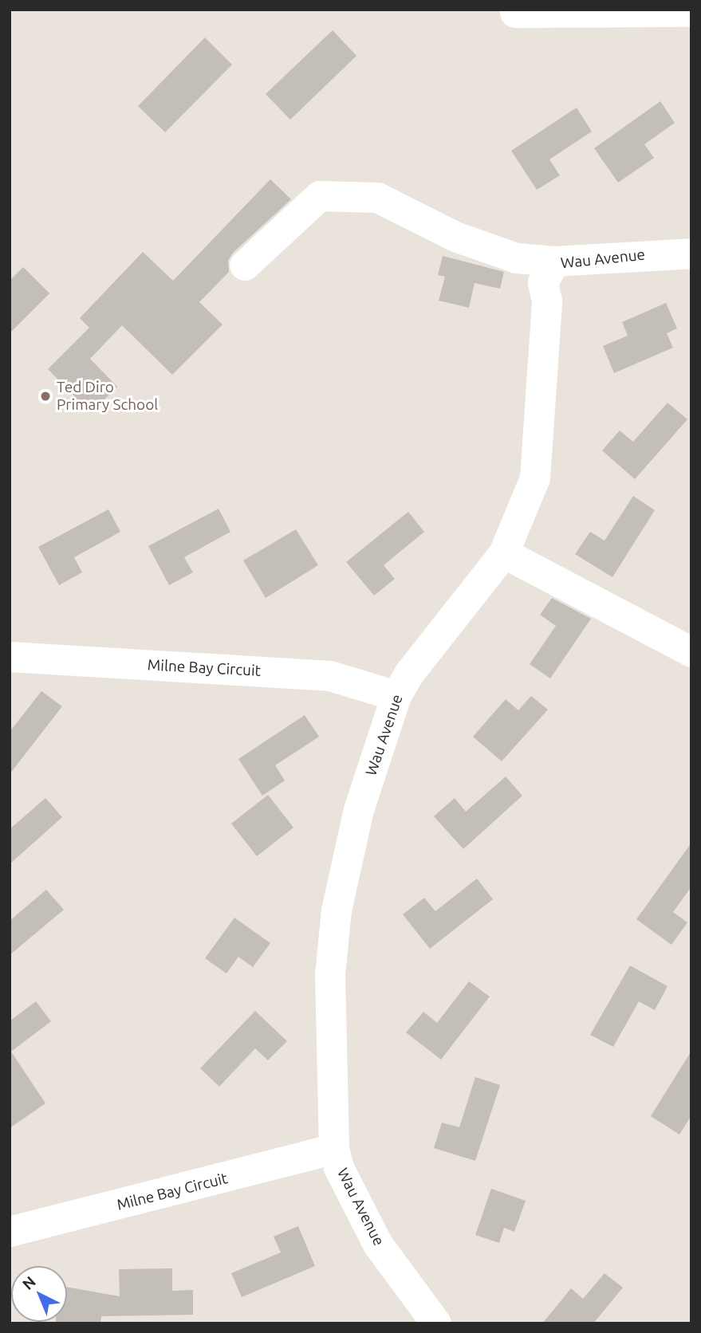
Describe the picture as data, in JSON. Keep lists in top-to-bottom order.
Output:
{
  "streets": {
    "street": ["Wau Avenue", "Milne Bay Circuit"]
  },
  "crossings": [
    ["Wau Avenue", "Milne Bay Circuit"]
  ],
  "places": ["Ted Diro Primary School"],
  "north": "top left"
}
